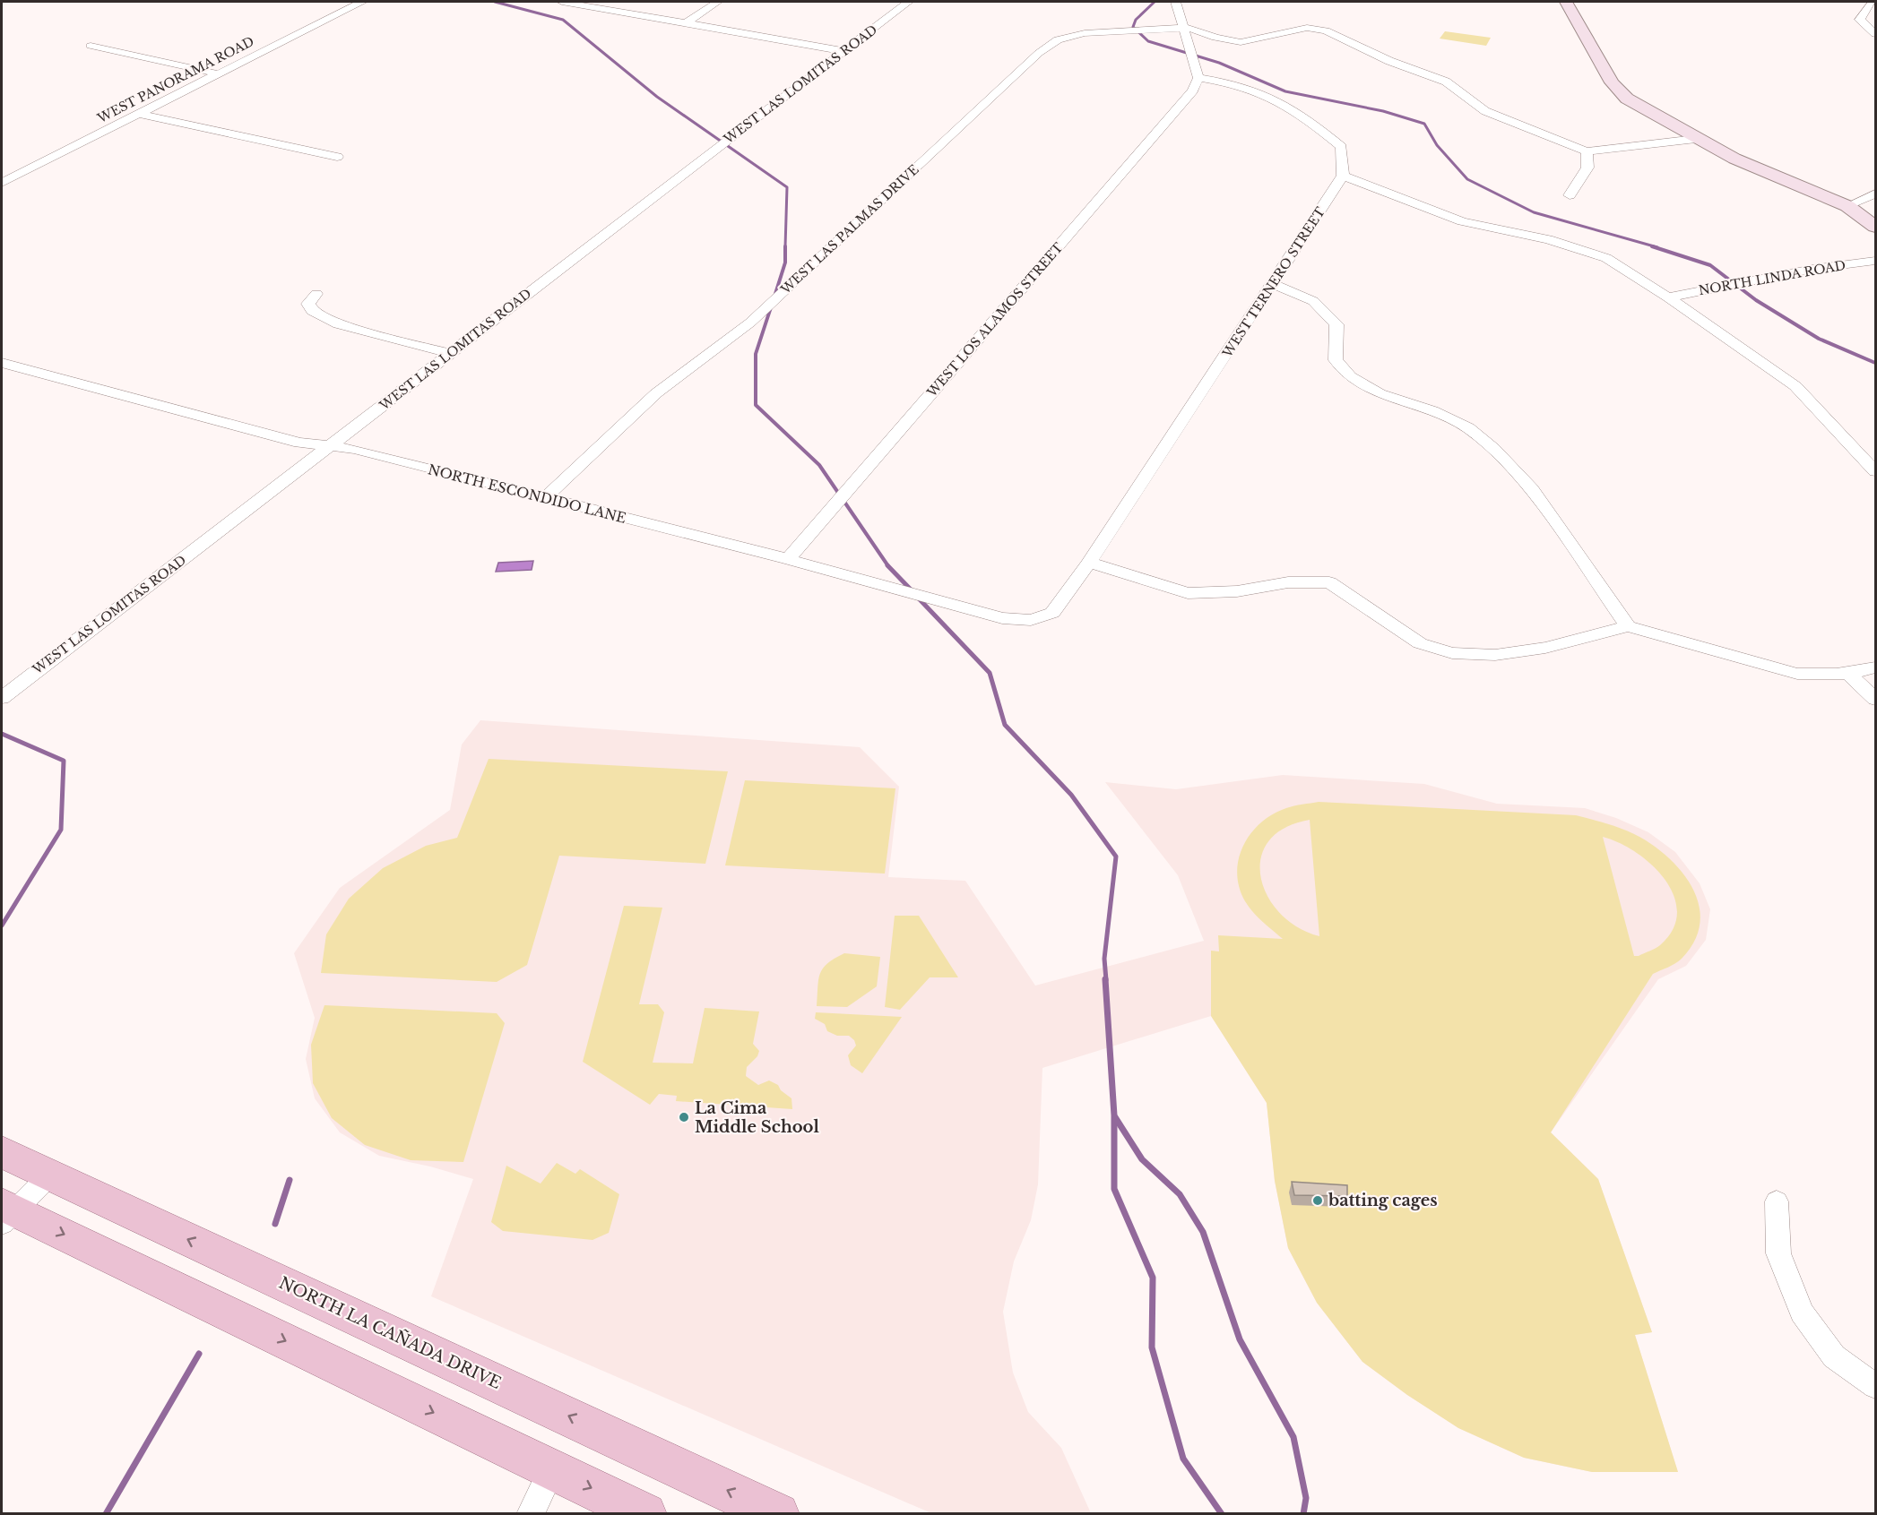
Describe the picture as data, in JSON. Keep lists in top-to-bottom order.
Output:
{
  "streets": {
    "main road": ["NORTH LA CAÑADA DRIVE"],
    "street": [
      "WEST PANORAMA ROAD",
      "WEST LAS LOMITAS ROAD",
      "WEST LAS PALMAS DRIVE",
      "NORTH LINDA ROAD",
      "WEST TERNERO STREET",
      "WEST LOS ALAMOS STREET",
      "NORTH ESCONDIDO LANE"
    ]
  },
  "crossings": [
    ["WEST LAS LOMITAS ROAD", "NORTH ESCONDIDO LANE"],
    ["WEST LAS PALMAS DRIVE", "NORTH ESCONDIDO LANE"],
    ["WEST TERNERO STREET", "NORTH ESCONDIDO LANE"],
    ["WEST LOS ALAMOS STREET", "NORTH ESCONDIDO LANE"]
  ],
  "places": ["La Cima Middle School", "batting cages"]
}
